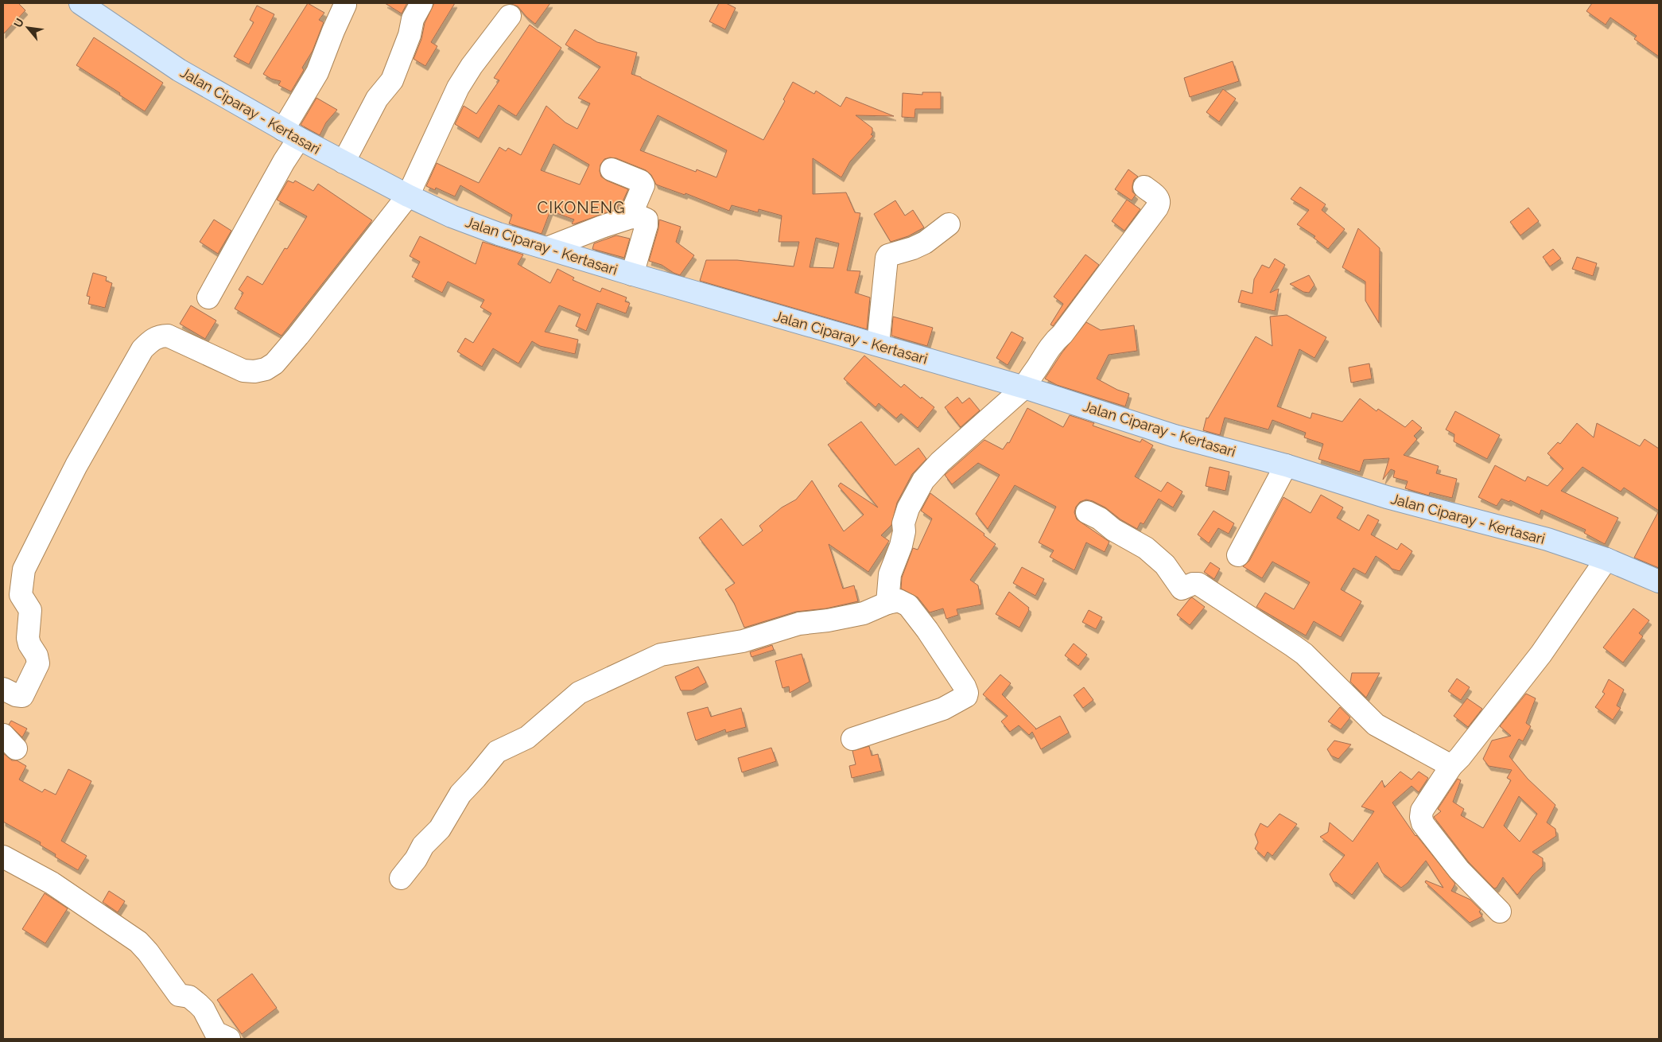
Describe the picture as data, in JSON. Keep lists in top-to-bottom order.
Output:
{
  "streets": {
    "main road": ["Jalan Ciparay - Kertasari"]
  },
  "districts": ["CIKONENG"],
  "north": "top left"
}
